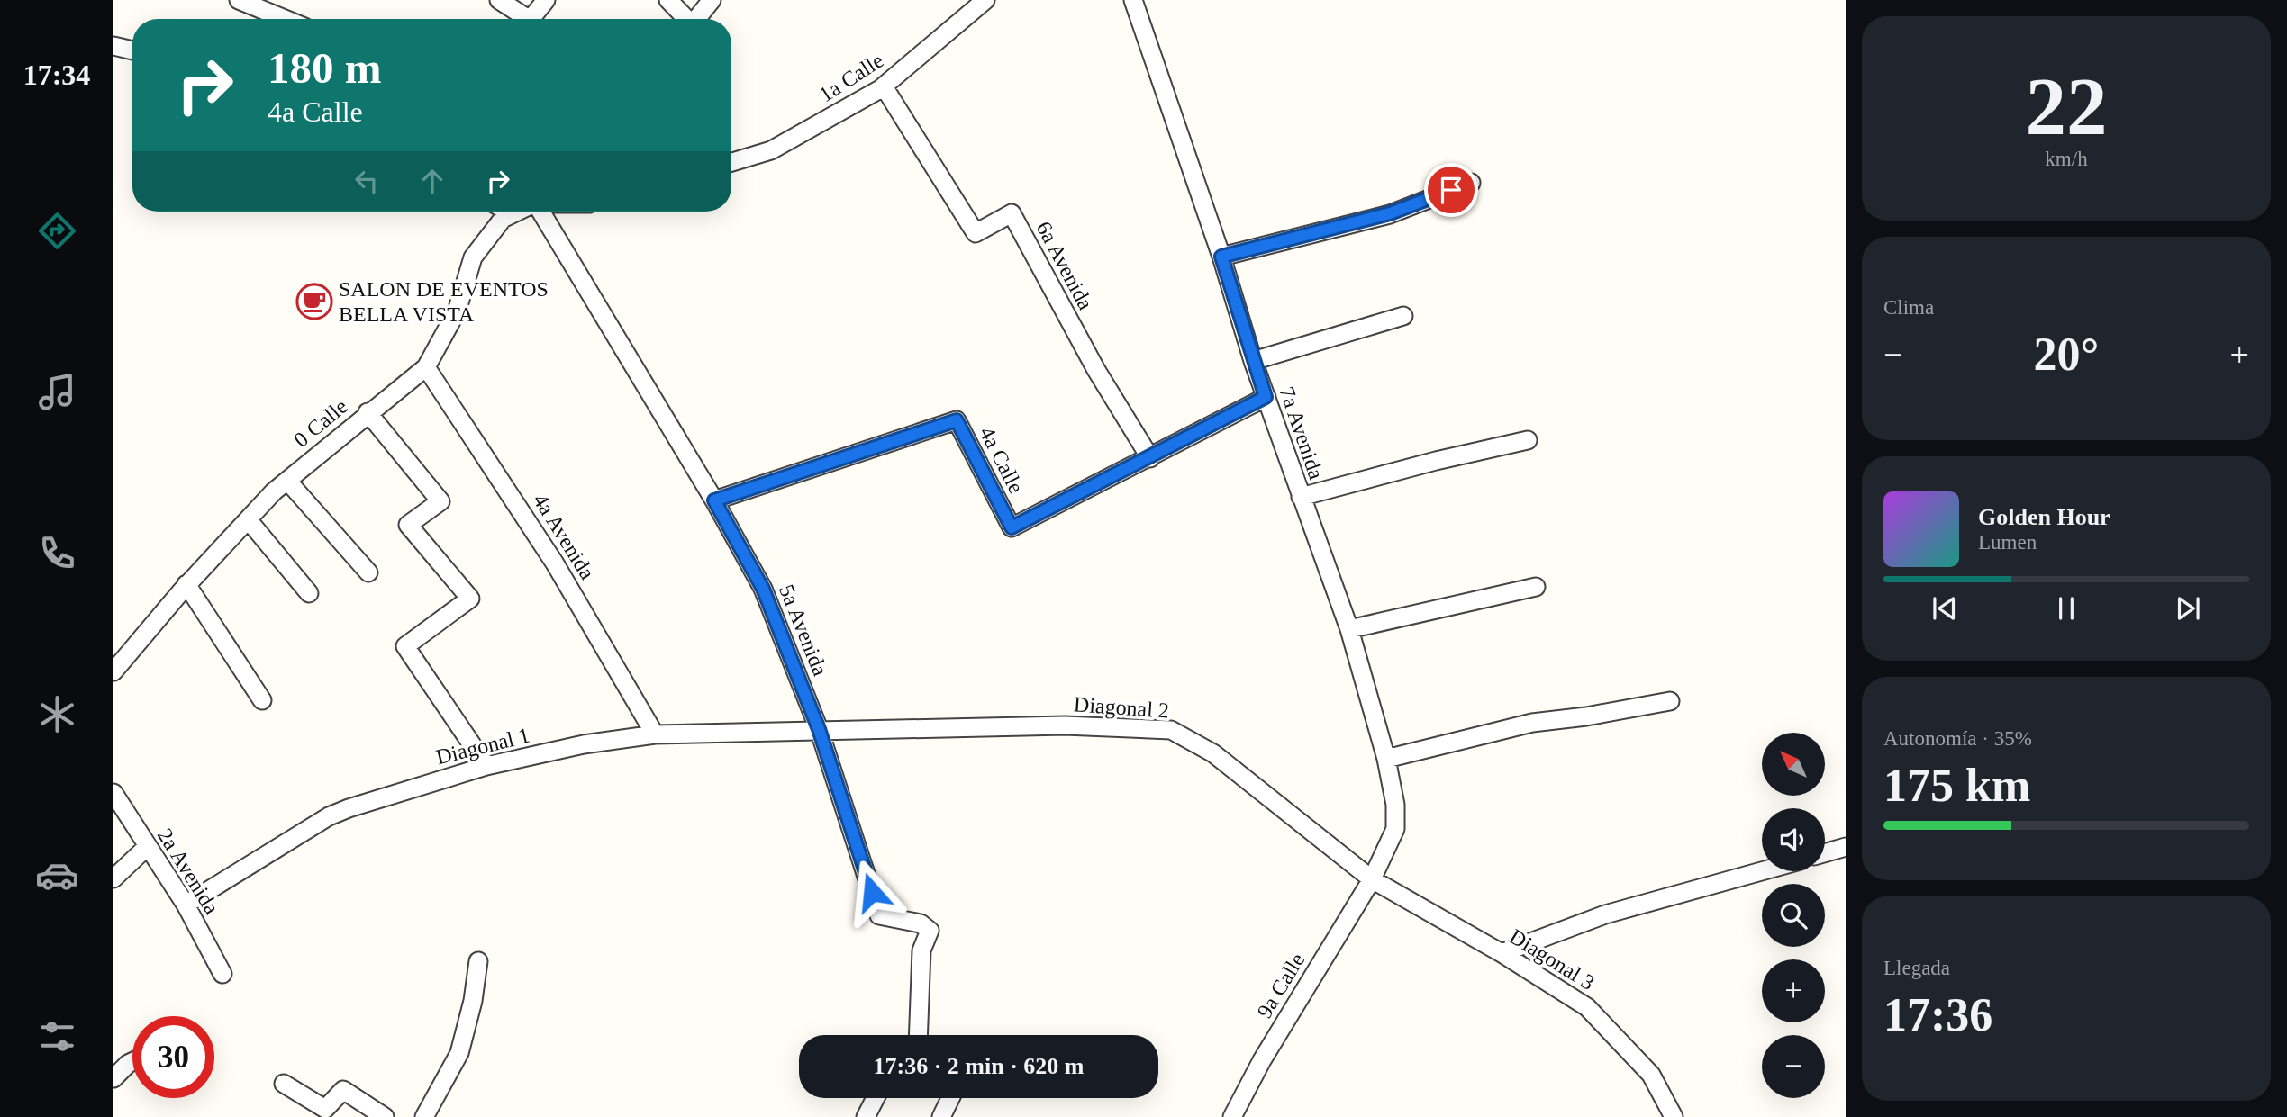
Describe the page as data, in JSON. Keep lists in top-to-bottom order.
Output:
{
  "streets": {
    "street": [
      "1a Calle",
      "6a Avenida",
      "0 Calle",
      "7a Avenida",
      "4a Calle",
      "4a Avenida",
      "5a Avenida",
      "Diagonal 2",
      "Diagonal 1",
      "2a Avenida",
      "Diagonal 3",
      "9a Calle"
    ]
  },
  "crossings": [
    ["1a Calle", "6a Avenida"],
    ["6a Avenida", "4a Calle"],
    ["0 Calle", "4a Avenida"],
    ["7a Avenida", "4a Calle"],
    ["7a Avenida", "Diagonal 2"],
    ["7a Avenida", "Diagonal 3"],
    ["7a Avenida", "9a Calle"],
    ["4a Calle", "5a Avenida"],
    ["4a Avenida", "Diagonal 1"],
    ["5a Avenida", "Diagonal 2"],
    ["5a Avenida", "Diagonal 1"],
    ["Diagonal 2", "Diagonal 1"],
    ["Diagonal 2", "Diagonal 3"],
    ["Diagonal 2", "9a Calle"],
    ["Diagonal 1", "2a Avenida"],
    ["Diagonal 3", "9a Calle"]
  ],
  "places": {
    "cafe": ["SALON DE EVENTOS BELLA VISTA"]
  },
  "north": "top left",
  "page": {
    "tabs": "17:34",
    "tile": [
      ["22", "km/h"],
      "Clima",
      ["Autonomía · 35%", "175 km"],
      ["Llegada", "17:36"]
    ],
    "turn": ["180 m", "4a Calle"],
    "heat": ["−", "20°", "+"],
    "song": ["Golden Hour", "Lumen"],
    "map_buttons": ["+", "−"],
    "limit": "30",
    "trip": "17:36 · 2 min · 620 m"
  }
}
